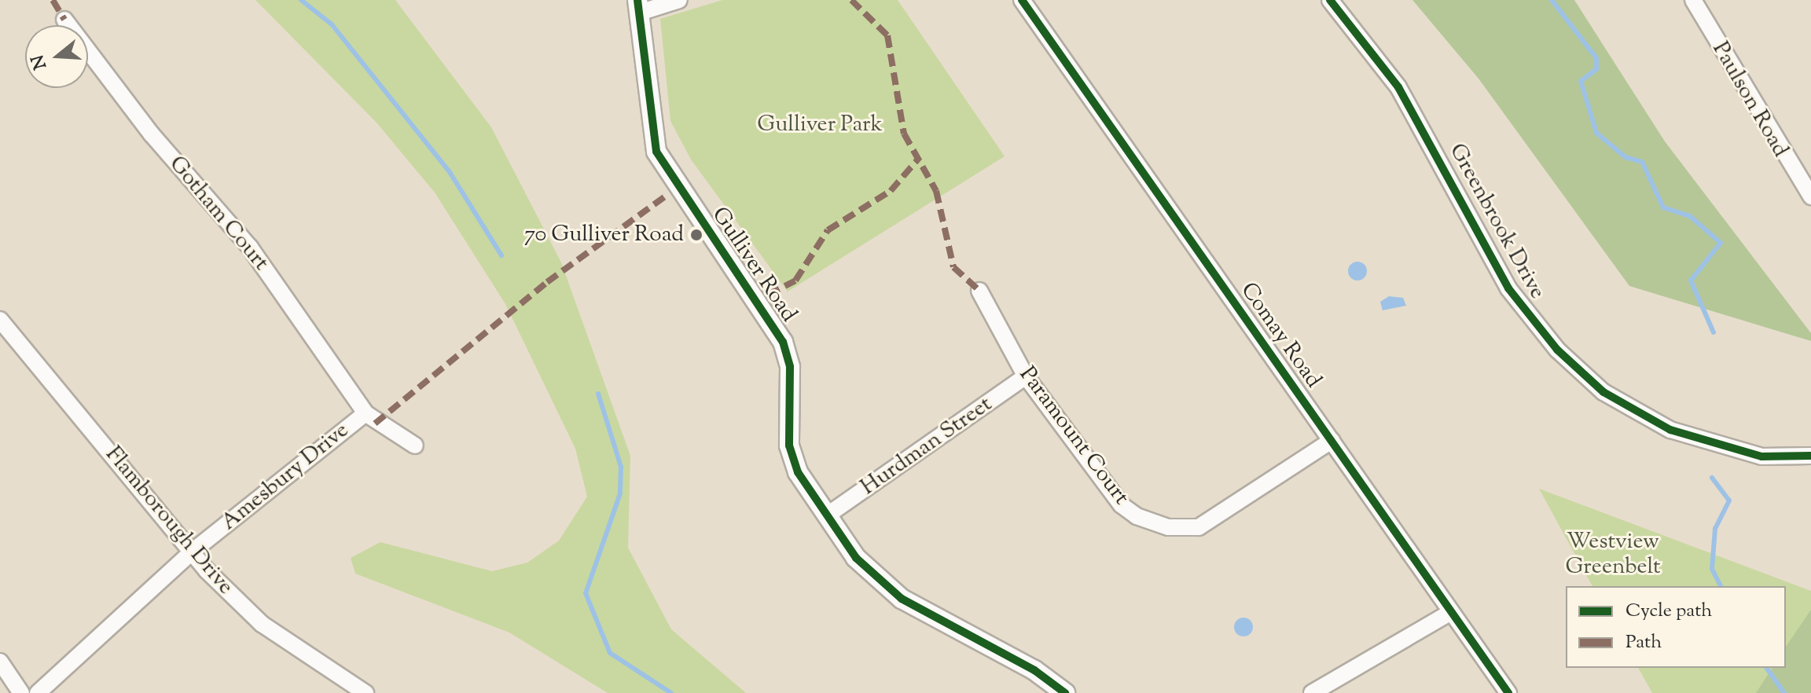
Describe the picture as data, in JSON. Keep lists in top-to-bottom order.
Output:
{
  "streets": {
    "street": [
      "Paulson Road",
      "Gotham Court",
      "Greenbrook Drive",
      "Gulliver Road",
      "Comay Road",
      "Paramount Court",
      "Hurdman Street",
      "Amesbury Drive",
      "Flamborough Drive"
    ]
  },
  "crossings": [
    ["Gotham Court", "Amesbury Drive"],
    ["Gulliver Road", "Hurdman Street"],
    ["Comay Road", "Paramount Court"],
    ["Paramount Court", "Hurdman Street"],
    ["Amesbury Drive", "Flamborough Drive"]
  ],
  "parks": ["Gulliver Park", "Westview Greenbelt"],
  "places": ["70 Gulliver Road"],
  "legend": ["Cycle path", "Path"],
  "north": "left"
}
